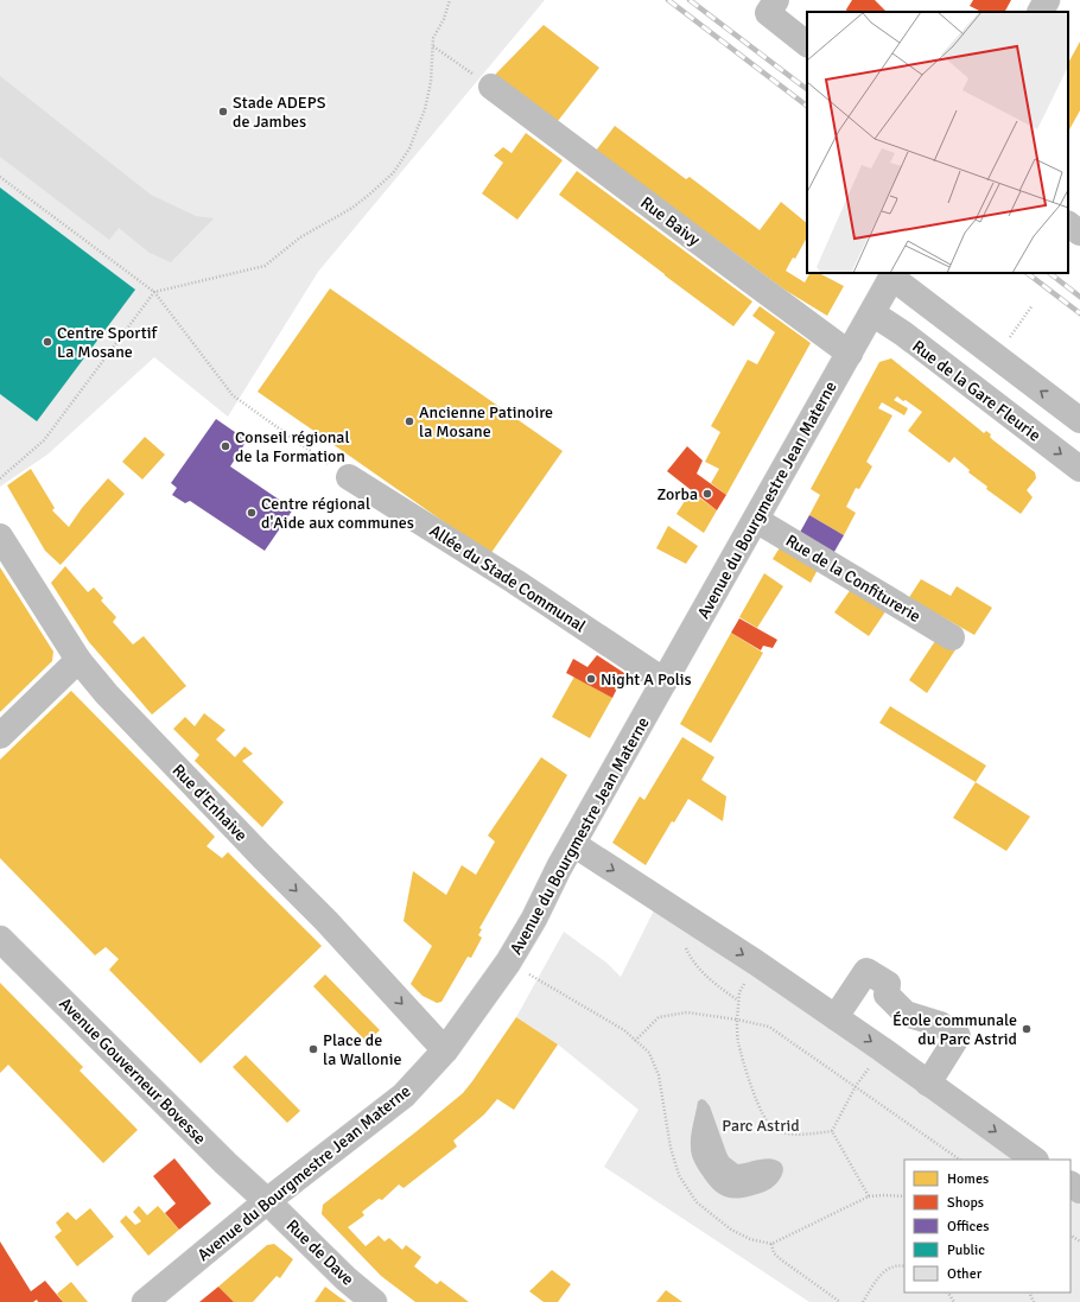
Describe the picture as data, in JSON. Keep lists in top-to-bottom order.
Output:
{
  "streets": {
    "street": [
      "Rue Baivy",
      "Rue de la Gare Fleurie",
      "Avenue du Bourgmestre Jean Materne",
      "Allée du Stade Communal",
      "Rue de la Confiturerie",
      "Rue d'Enhaive",
      "Avenue Gouverneur Bovesse",
      "Rue de Dave"
    ]
  },
  "crossings": [
    ["Rue Baivy", "Avenue du Bourgmestre Jean Materne"],
    ["Rue de la Gare Fleurie", "Avenue du Bourgmestre Jean Materne"],
    ["Avenue du Bourgmestre Jean Materne", "Allée du Stade Communal"],
    ["Avenue du Bourgmestre Jean Materne", "Rue de la Confiturerie"],
    ["Avenue du Bourgmestre Jean Materne", "Rue d'Enhaive"],
    ["Avenue du Bourgmestre Jean Materne", "Avenue Gouverneur Bovesse"],
    ["Avenue du Bourgmestre Jean Materne", "Rue de Dave"],
    ["Avenue Gouverneur Bovesse", "Rue de Dave"]
  ],
  "one_way": ["Rue d'Enhaive"],
  "parks": ["Parc Astrid"],
  "places": [
    "Stade ADEPS de Jambes",
    "Centre Sportif La Mosane",
    "Ancienne Patinoire la Mosane",
    "Conseil régional de la Formation",
    "Zorba",
    "Centre régional d'Aide aux communes",
    "Night A Polis",
    "École communale du Parc Astrid",
    "Place de la Wallonie"
  ],
  "legend": [
    "Homes",
    "Shops",
    "Offices",
    "Public",
    "Other"
  ]
}
